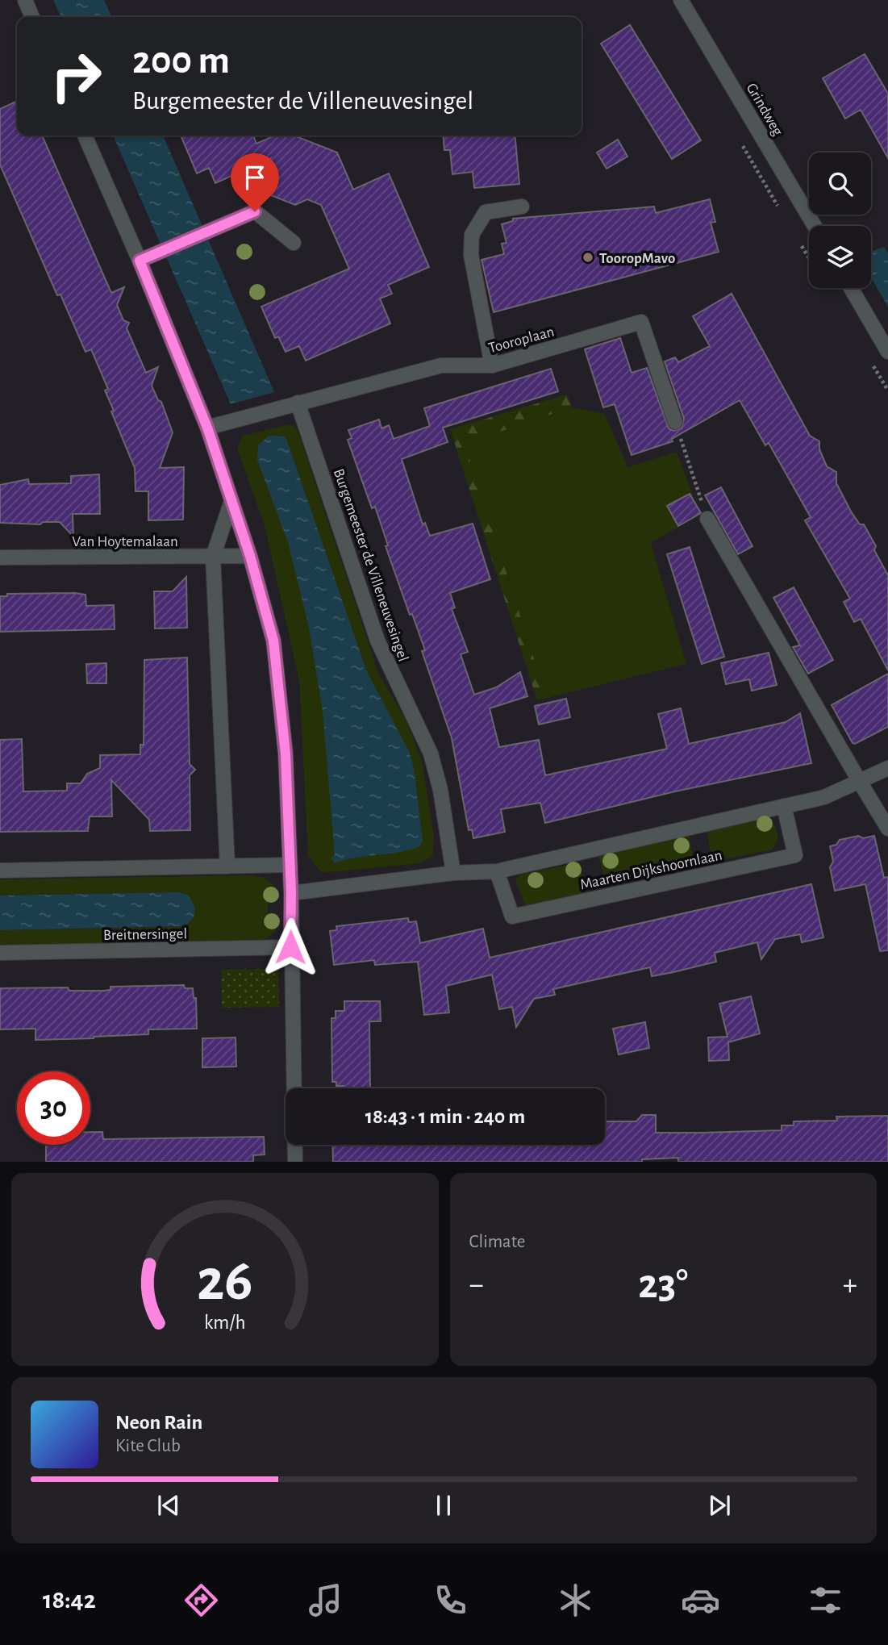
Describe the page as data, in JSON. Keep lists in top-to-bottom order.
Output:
{
  "streets": {
    "street": [
      "Grindweg",
      "Tooroplaan",
      "Van Hoytemalaan",
      "Burgemeester de Villeneuvesingel",
      "Maarten Dijkshoornlaan",
      "Breitnersingel"
    ]
  },
  "crossings": [
    ["Tooroplaan", "Burgemeester de Villeneuvesingel"],
    ["Burgemeester de Villeneuvesingel", "Maarten Dijkshoornlaan"]
  ],
  "places": ["TooropMavo"],
  "page": {
    "turn": ["200 m", "Burgemeester de Villeneuvesingel"],
    "limit": "30",
    "trip": "18:43 · 1 min · 240 m",
    "tile": "Climate",
    "heat": ["−", "23°", "+"],
    "song": ["Neon Rain", "Kite Club"],
    "tabs": "18:42",
    "gauge": ["26", "km/h"]
  }
}
